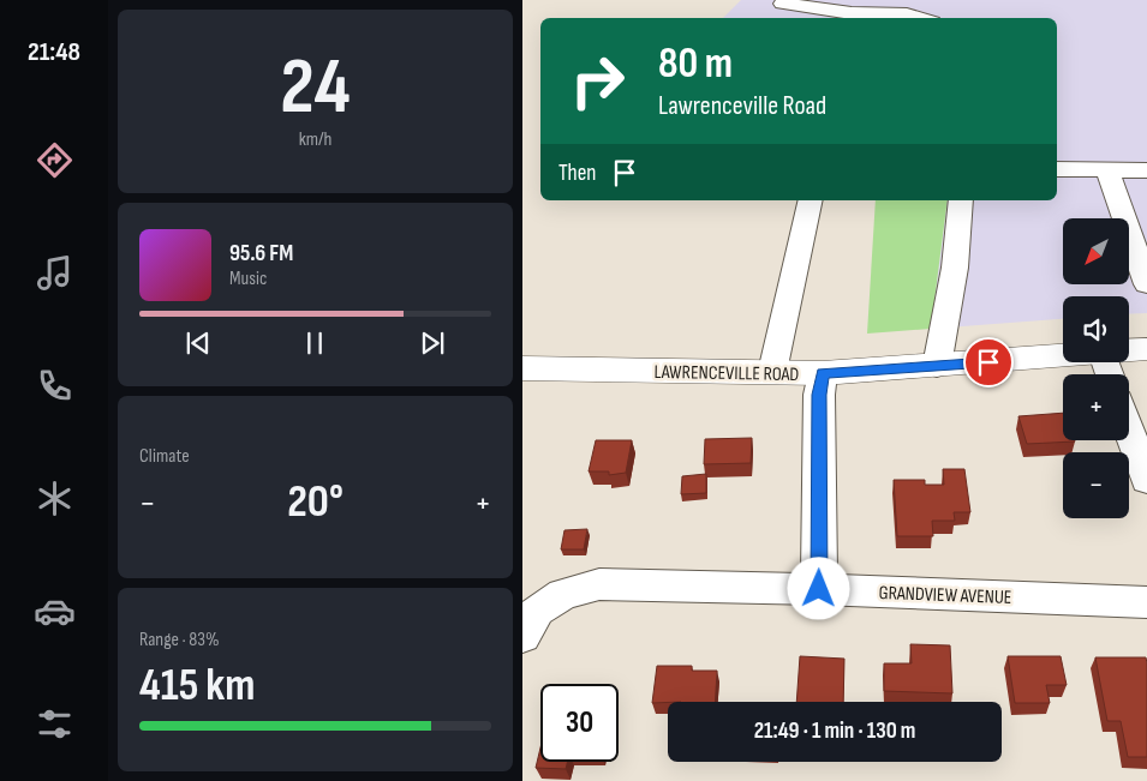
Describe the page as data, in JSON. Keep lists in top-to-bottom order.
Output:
{
  "streets": {
    "highway": ["LAWRENCEVILLE ROAD"],
    "street": ["GRANDVIEW AVENUE"]
  },
  "north": "bottom left",
  "page": {
    "tabs": "21:48",
    "tile": [
      ["24", "km/h"],
      "Climate",
      ["Range · 83%", "415 km"]
    ],
    "turn": ["80 m", "Lawrenceville Road"],
    "then": "Then",
    "map_buttons": ["+", "−"],
    "song": ["95.6 FM", "Music"],
    "heat": ["−", "20°", "+"],
    "limit": "30",
    "trip": "21:49 · 1 min · 130 m"
  }
}
